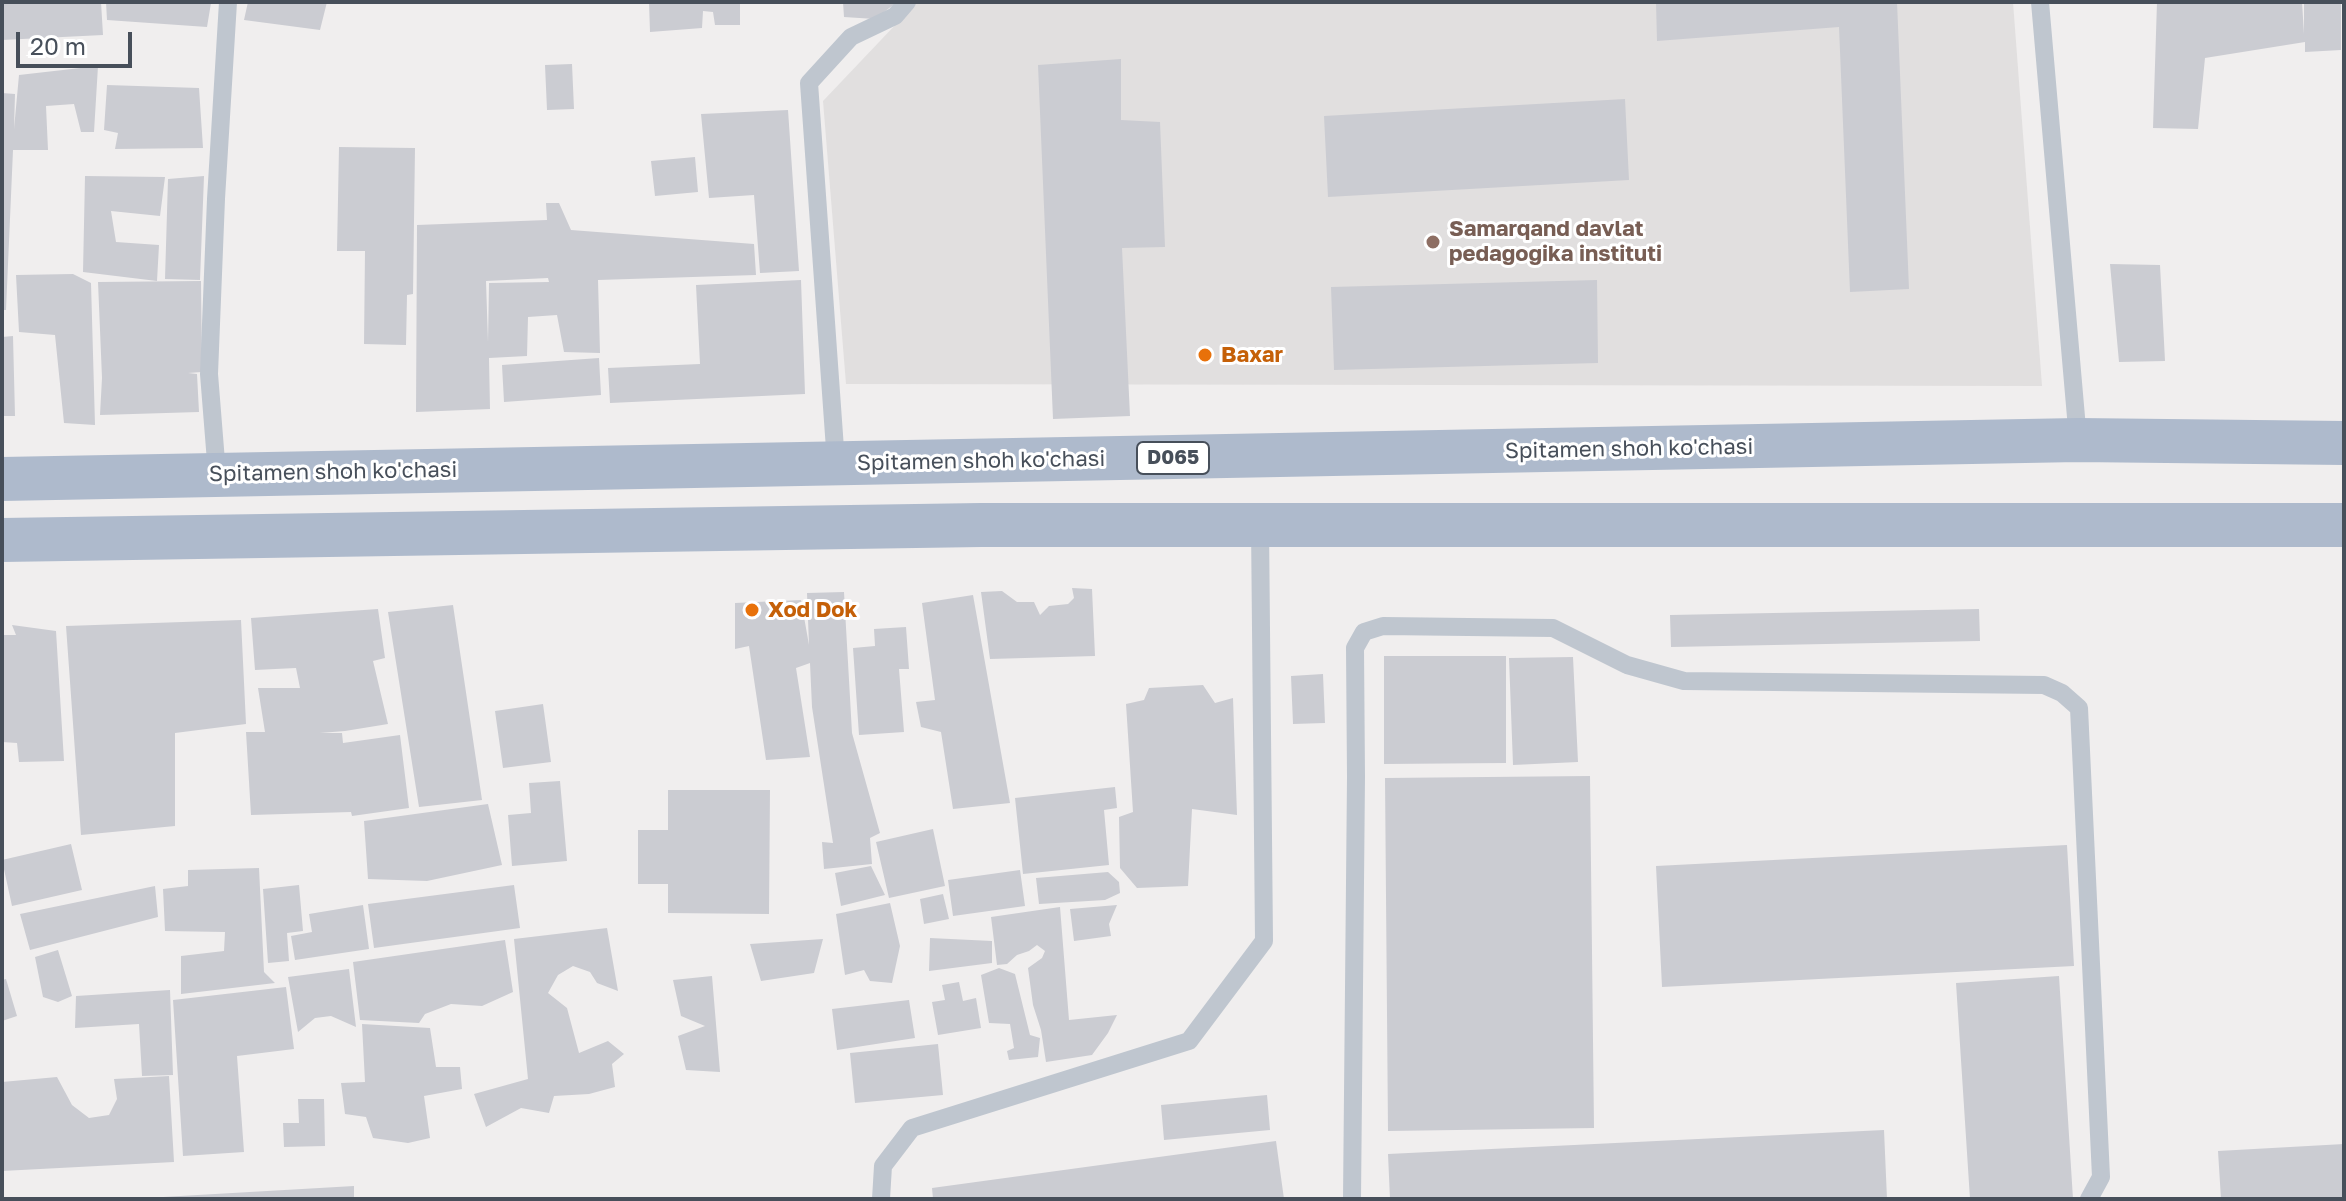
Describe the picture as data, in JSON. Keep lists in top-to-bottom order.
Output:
{
  "streets": {
    "main road": ["Spitamen shoh ko'chasi", "D065"]
  },
  "places": ["Samarqand davlat pedagogika instituti", "Baxar", "Xod Dok"],
  "scale_bar": "20 m"
}
